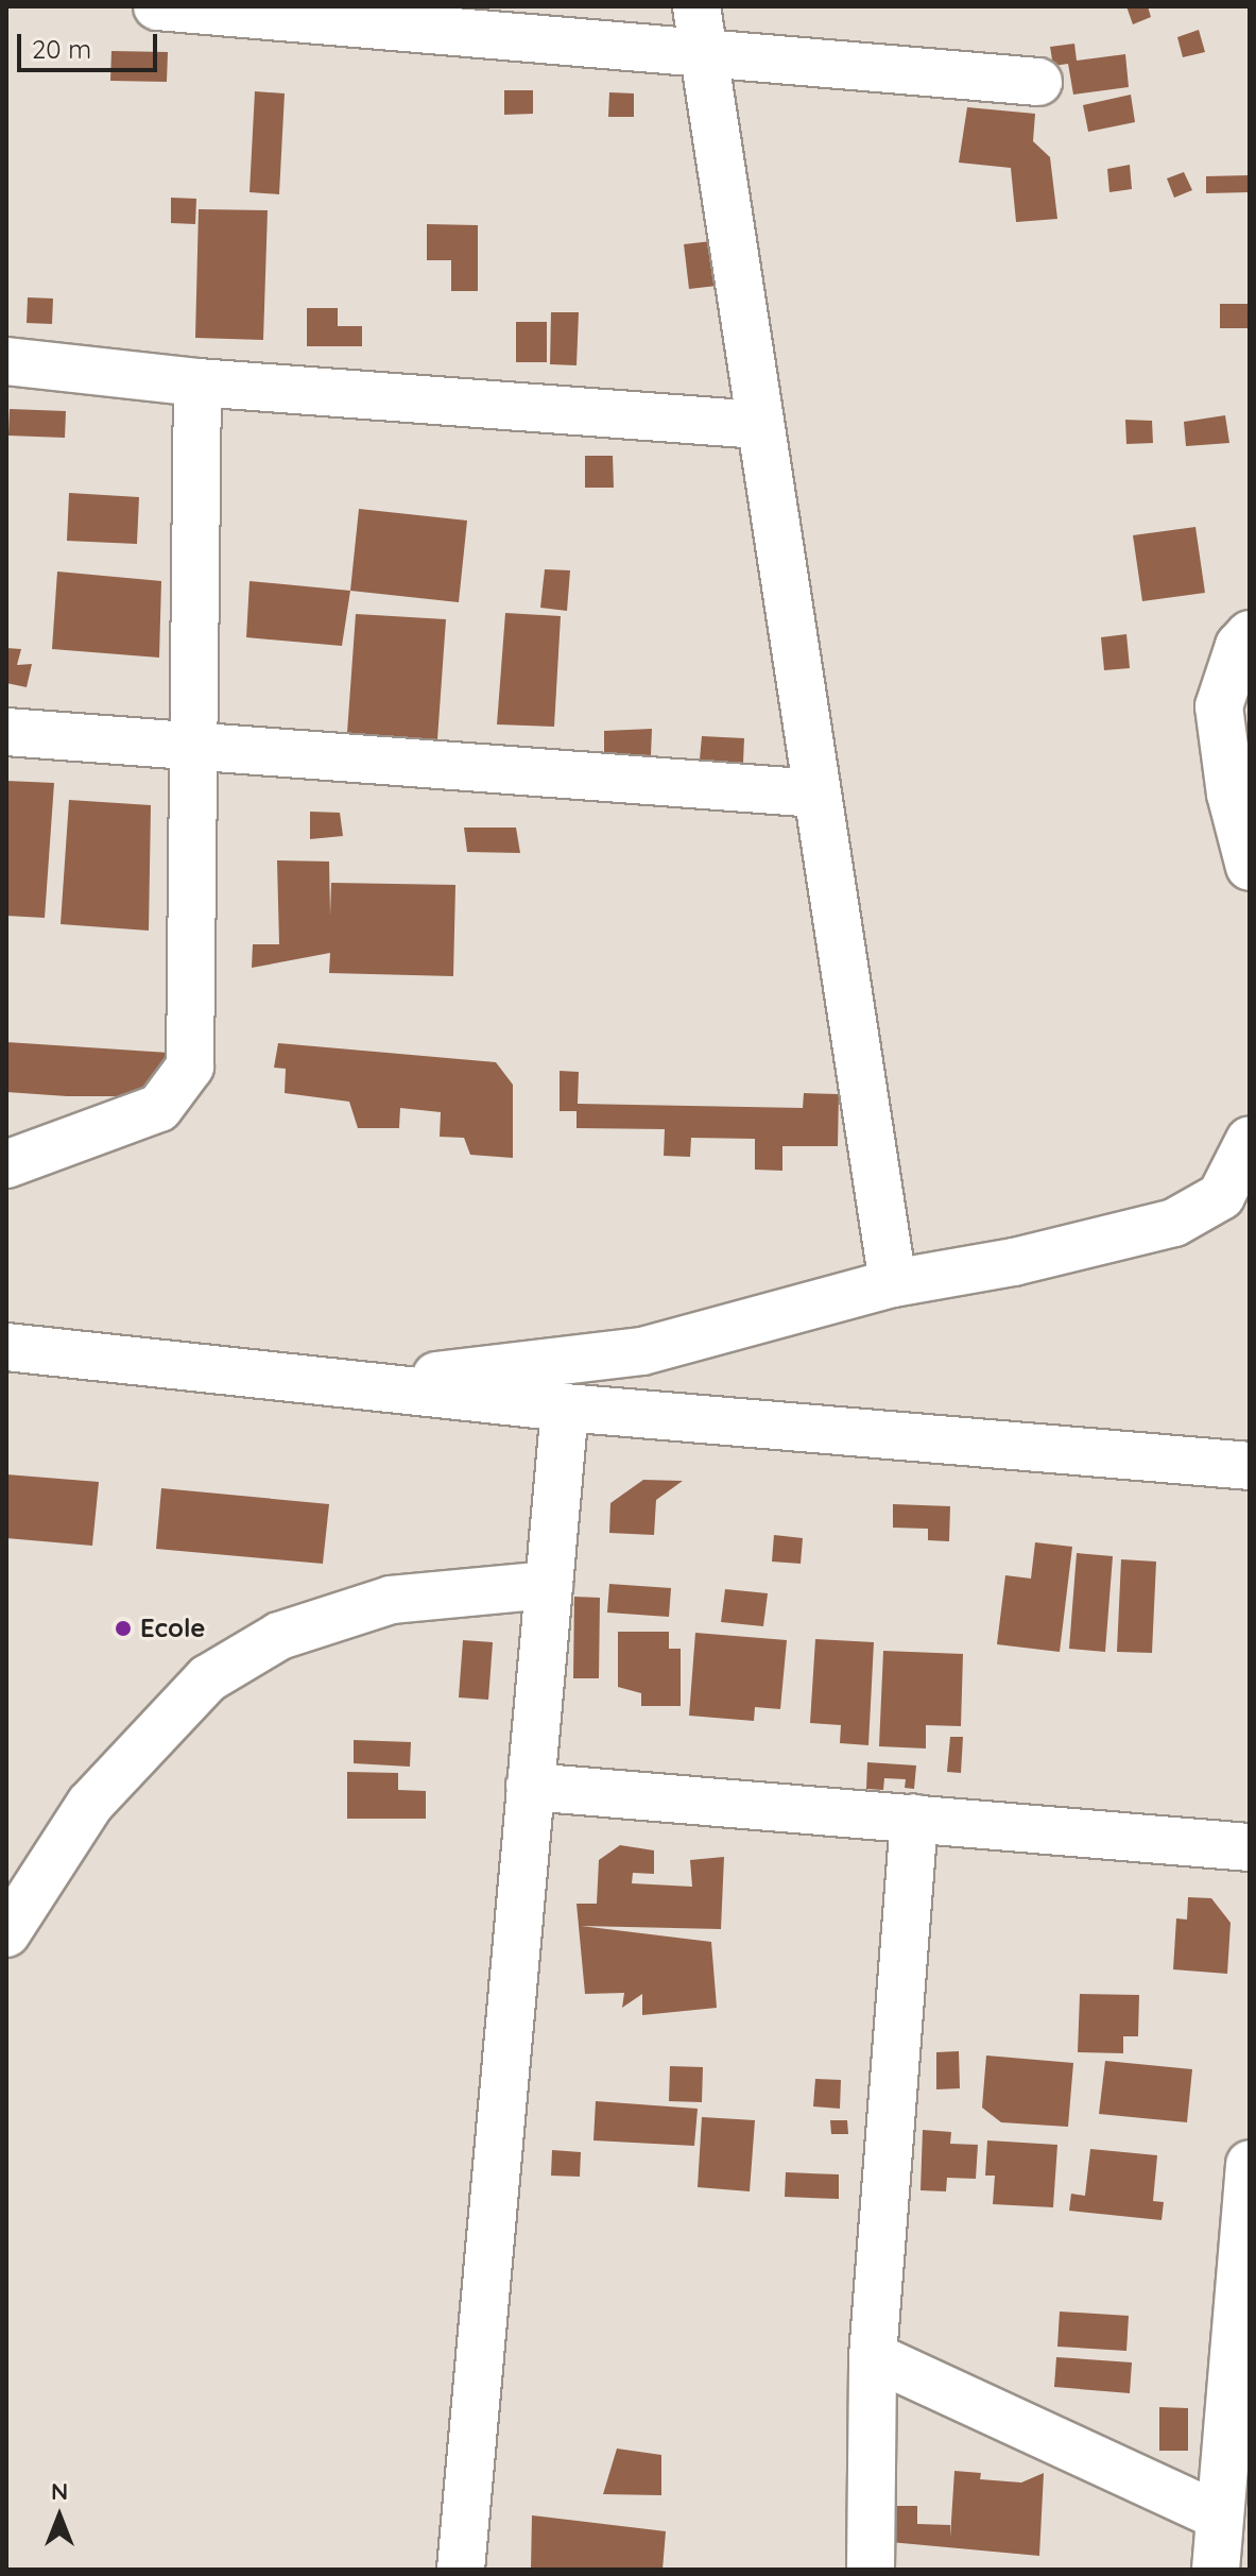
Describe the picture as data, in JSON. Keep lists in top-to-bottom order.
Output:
{
  "places": ["Ecole"],
  "scale_bar": "20 m",
  "north": "top"
}
